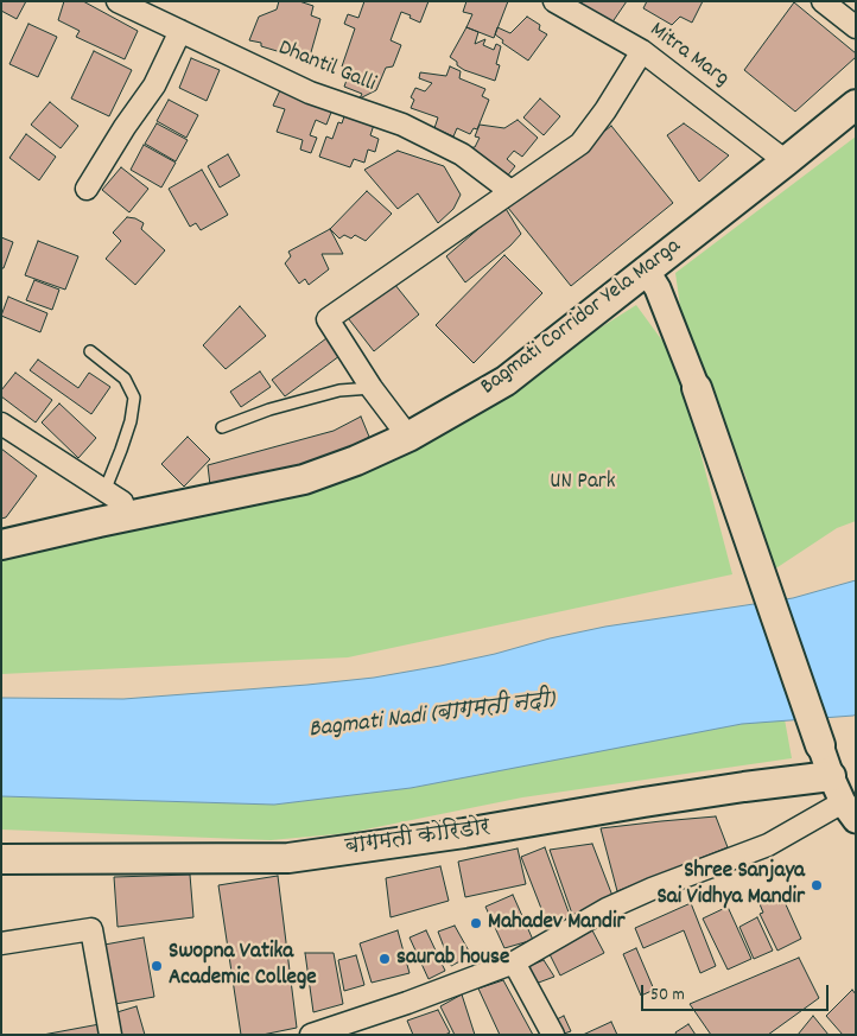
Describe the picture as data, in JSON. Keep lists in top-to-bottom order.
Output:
{
  "streets": {
    "main road": ["Bagmati Corridor Yela Marga", "बागमती कोरिडोर"],
    "street": ["Mitra Marg", "Dhantil Galli"]
  },
  "crossings": [
    ["Mitra Marg", "Bagmati Corridor Yela Marga"]
  ],
  "water": ["Bagmati Nadi (बागमती नदी)"],
  "parks": ["UN Park"],
  "places": [
    "Shree Sanjaya Sai Vidhya Mandir",
    "Mahadev Mandir",
    "saurab house",
    "Swopna Vatika Academic College"
  ],
  "scale_bar": "50 m"
}
